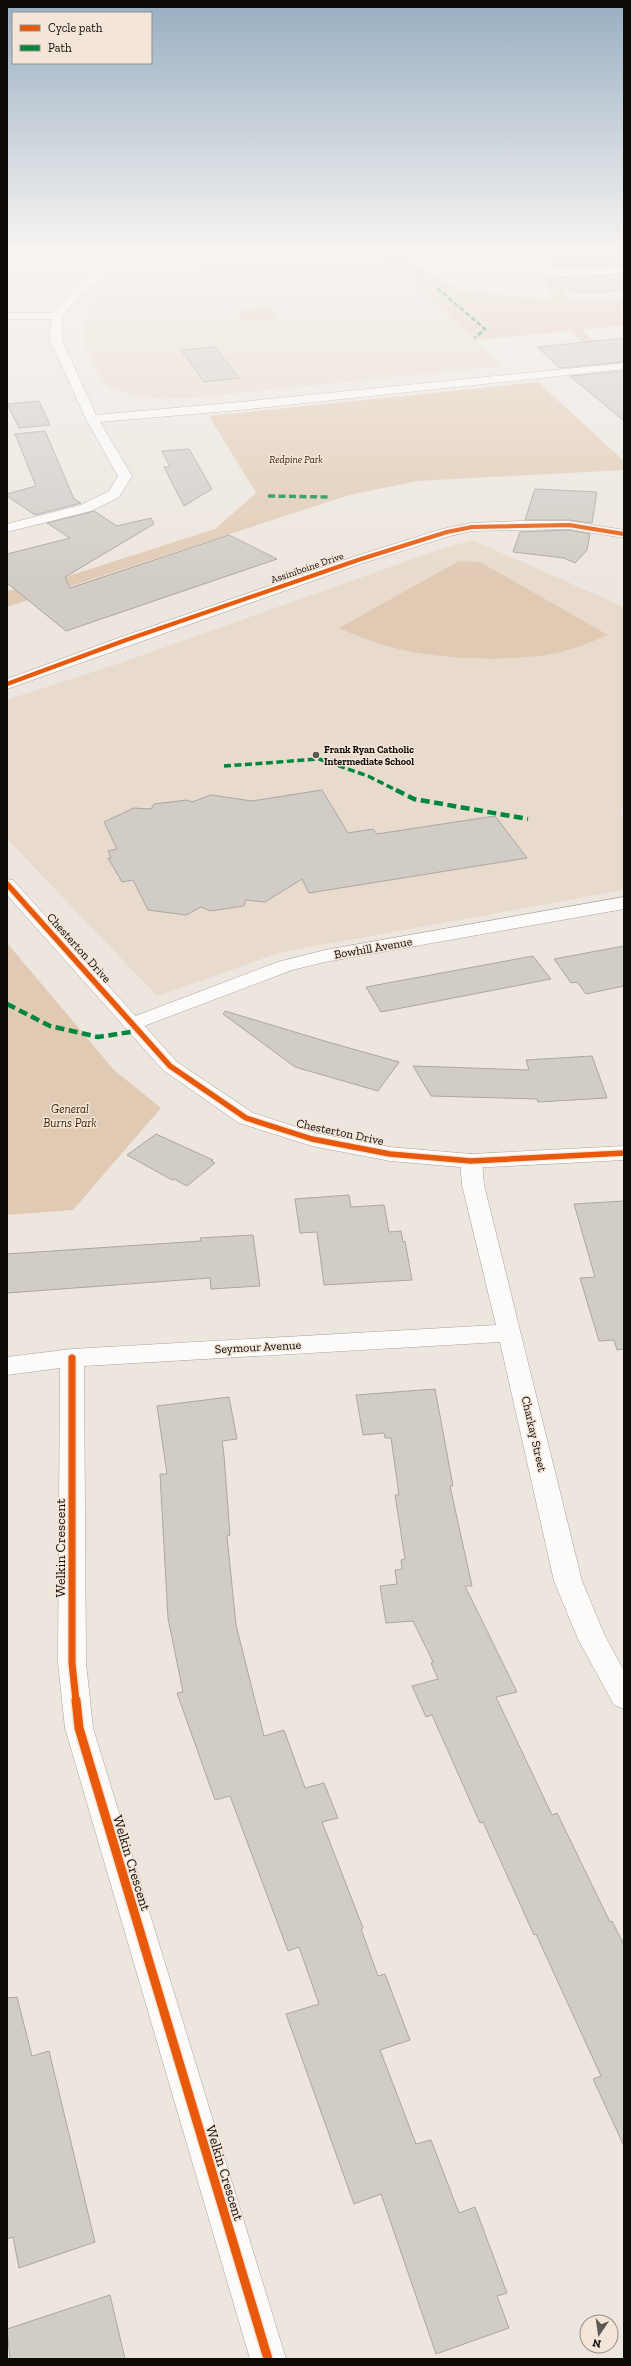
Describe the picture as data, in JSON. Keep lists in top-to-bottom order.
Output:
{
  "streets": {
    "street": [
      "Assiniboine Drive",
      "Chesterton Drive",
      "Bowhill Avenue",
      "Seymour Avenue",
      "Charkay Street",
      "Welkin Crescent"
    ]
  },
  "crossings": [
    ["Chesterton Drive", "Bowhill Avenue"],
    ["Chesterton Drive", "Charkay Street"],
    ["Seymour Avenue", "Charkay Street"],
    ["Seymour Avenue", "Welkin Crescent"]
  ],
  "parks": ["Redpine Park", "General Burns Park"],
  "places": ["Frank Ryan Catholic Intermediate School"],
  "legend": ["Cycle path", "Path"],
  "north": "bottom"
}
